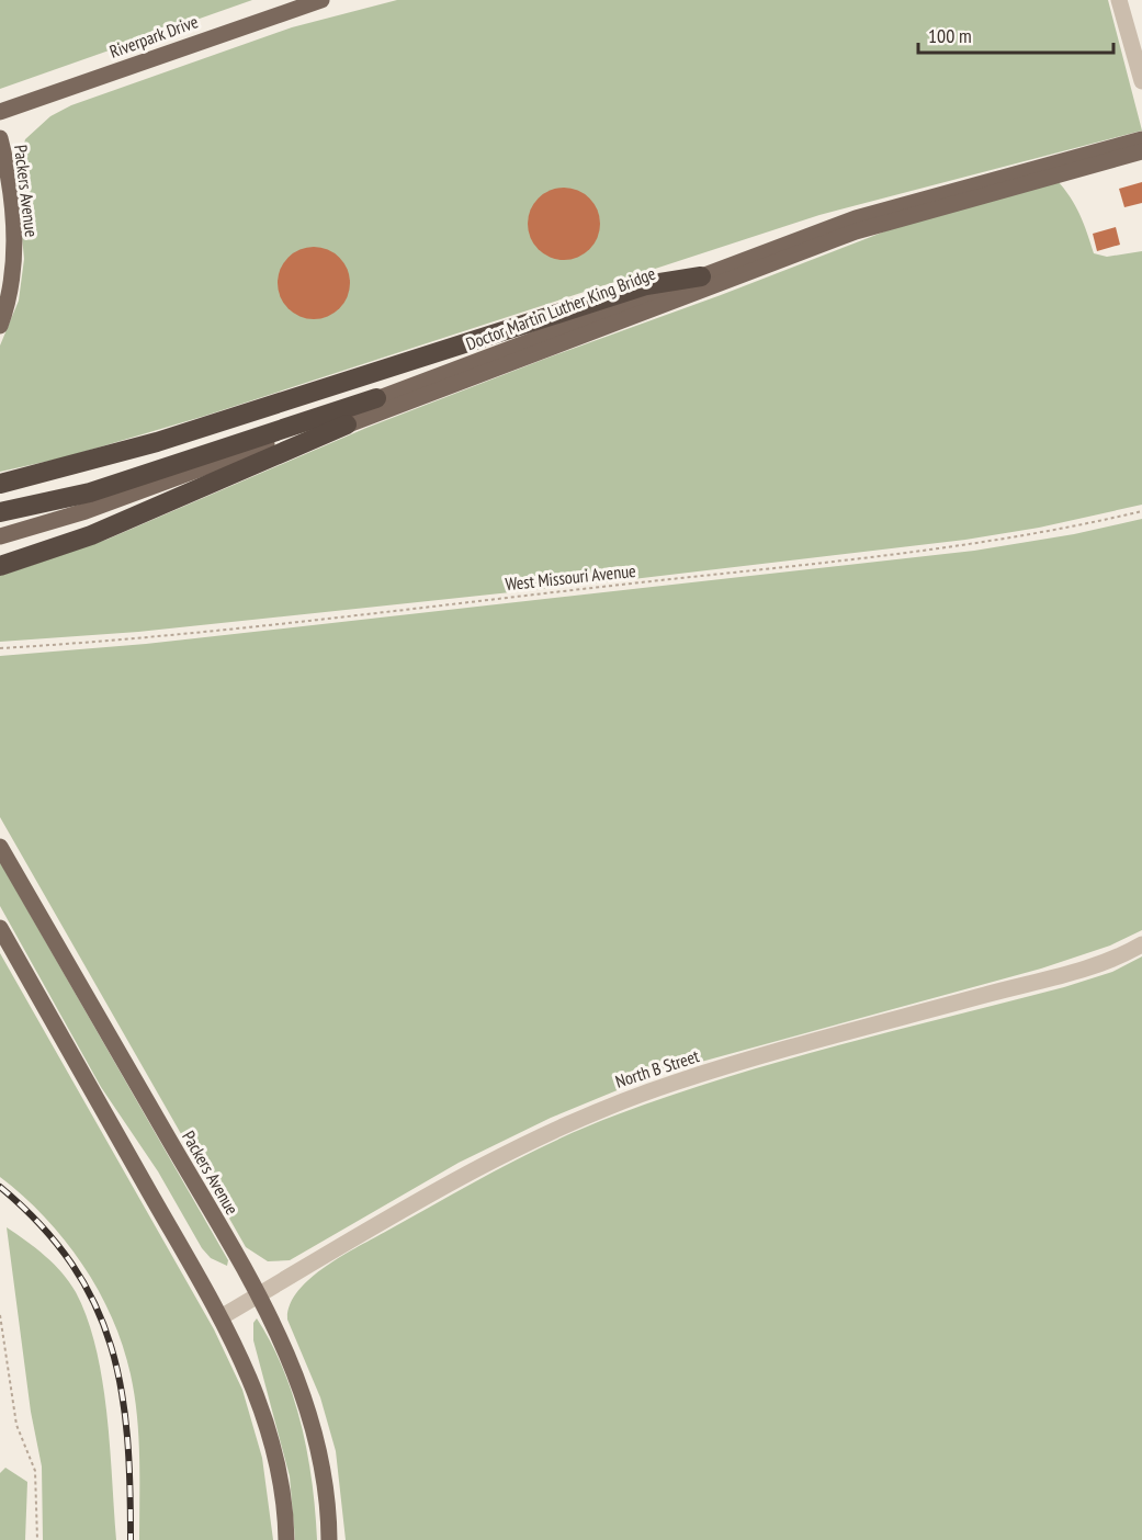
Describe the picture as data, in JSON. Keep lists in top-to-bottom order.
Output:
{
  "streets": {
    "main road": ["Riverpark Drive", "Packers Avenue", "Doctor Martin Luther King Bridge"],
    "street": ["North B Street"],
    "path": ["West Missouri Avenue"]
  },
  "crossings": [
    ["Packers Avenue", "North B Street"]
  ],
  "scale_bar": "100 m"
}
